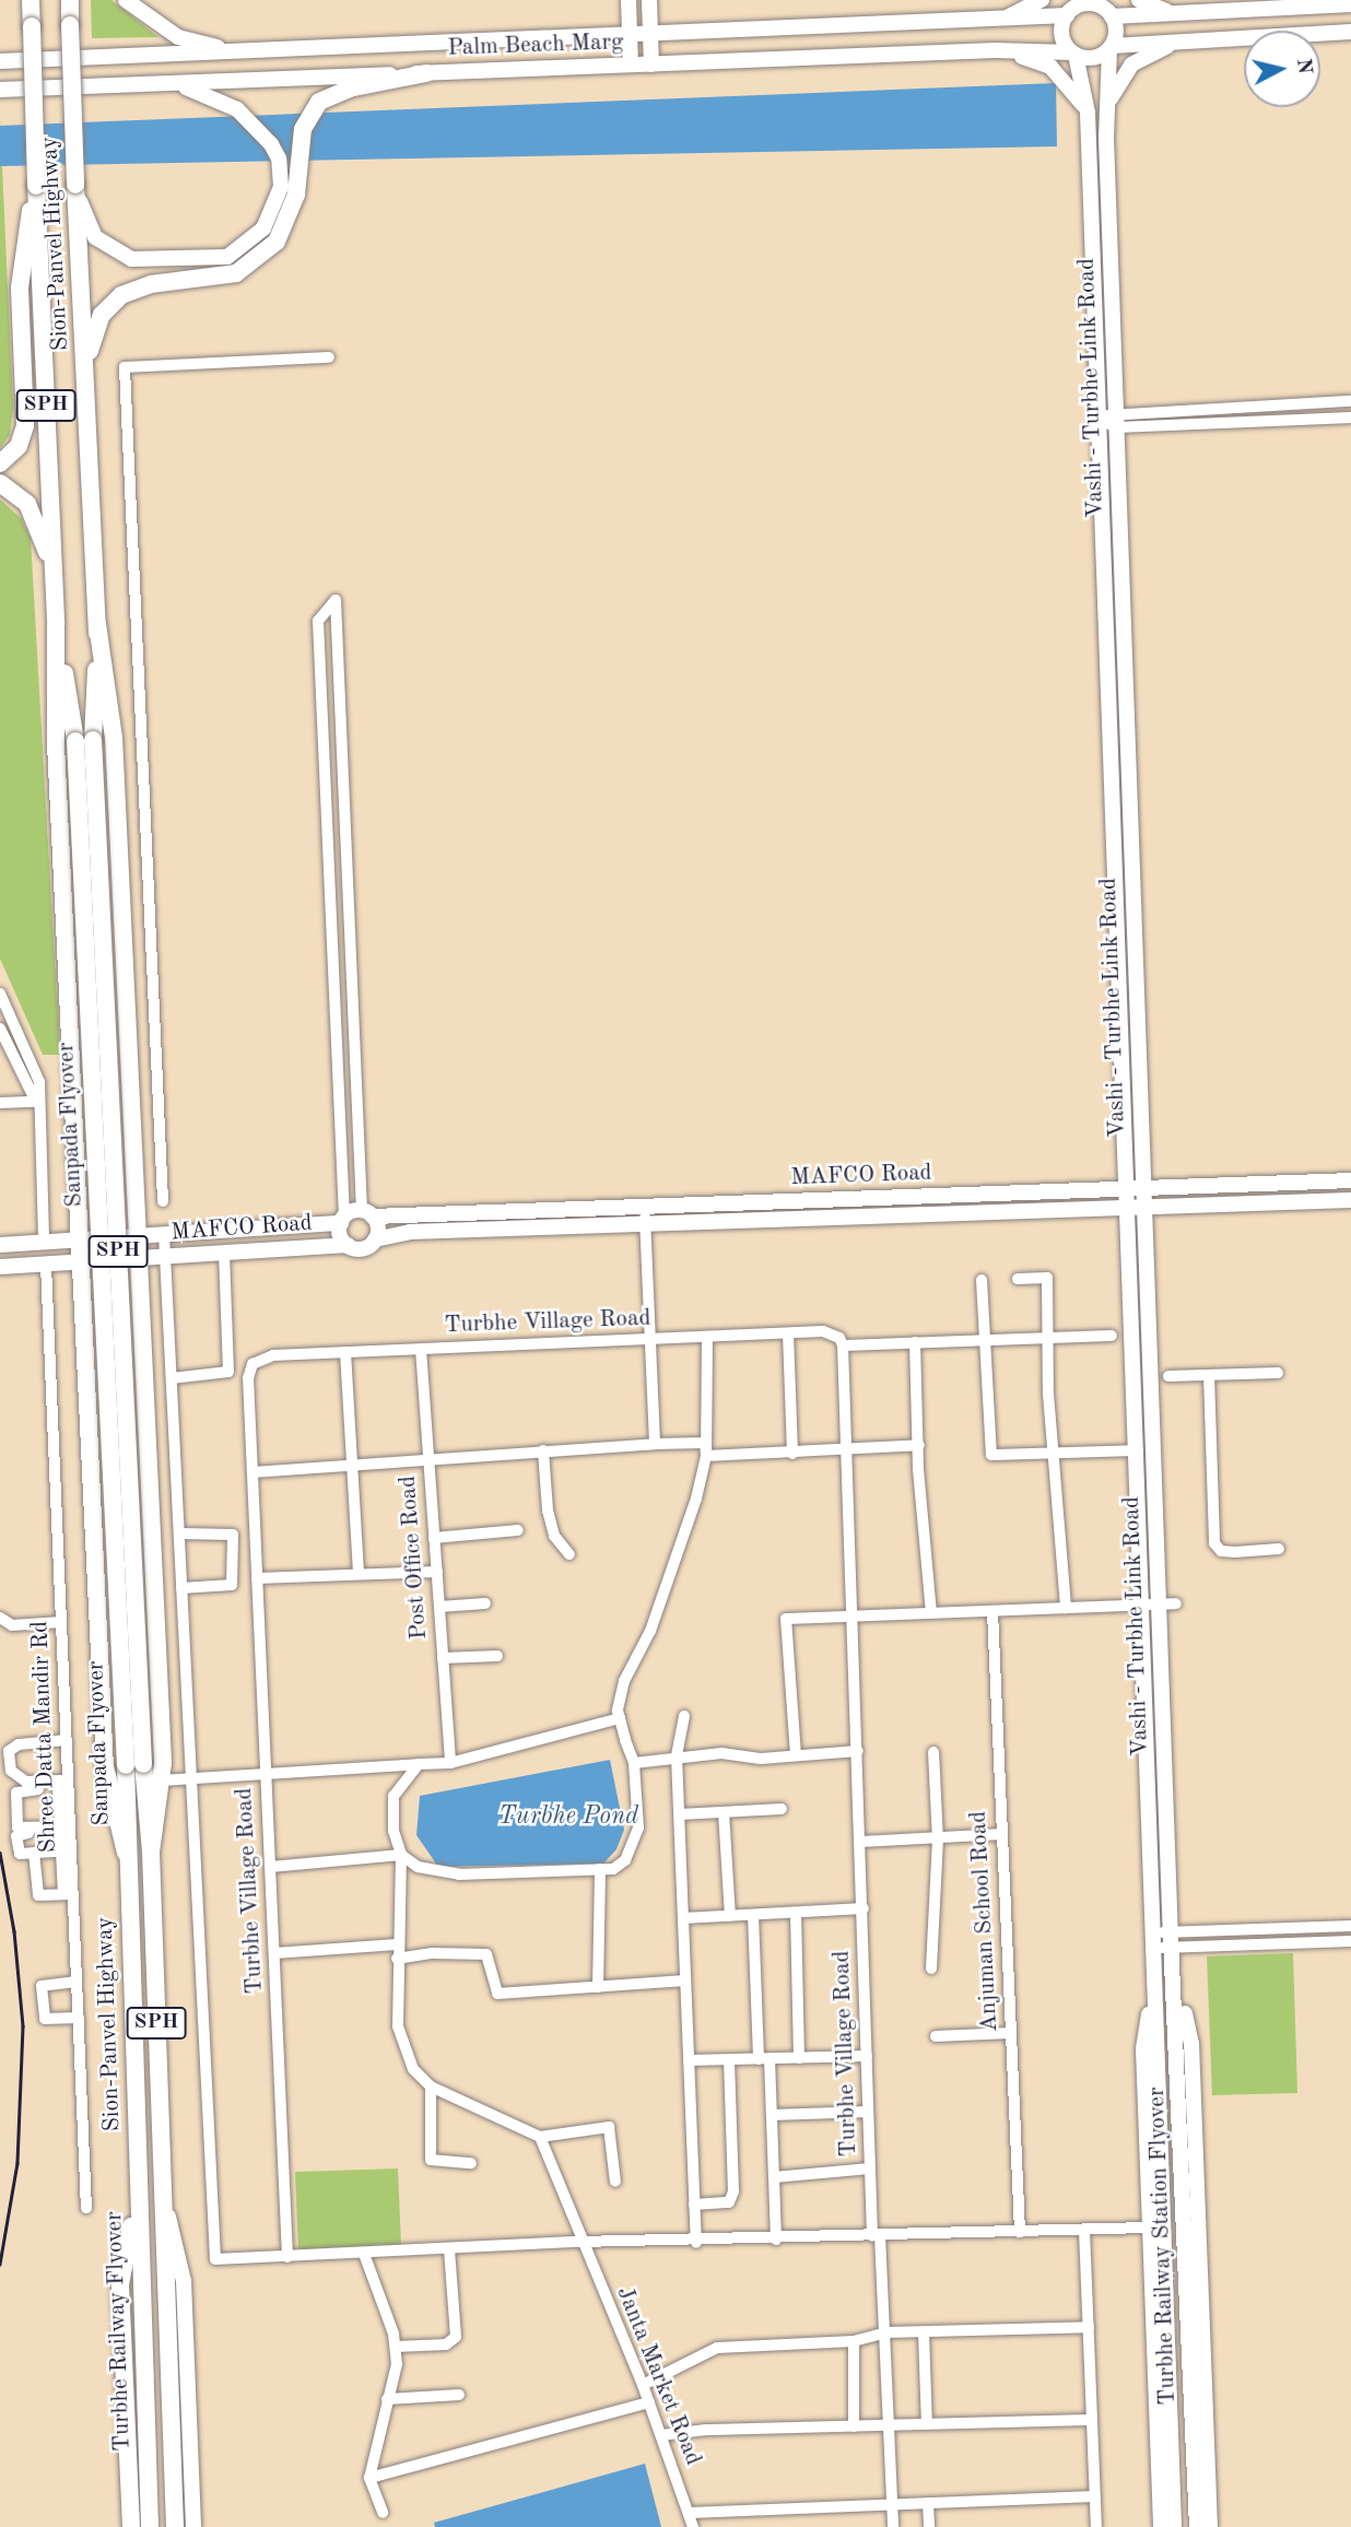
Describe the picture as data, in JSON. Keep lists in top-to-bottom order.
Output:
{
  "streets": {
    "highway": [
      "Sion-Panvel Highway",
      "SPH",
      "Sanpada Flyover",
      "Turbhe Railway Flyover"
    ],
    "main road": [
      "Palm Beach Marg",
      "Vashi - Turbhe Link Road",
      "MAFCO Road",
      "Turbhe Railway Station Flyover"
    ],
    "street": [
      "Turbhe Village Road",
      "Post Office Road",
      "Shree Datta Mandir Rd",
      "Anjuman School Road",
      "Janta Market Road"
    ]
  },
  "crossings": [
    ["Palm Beach Marg", "Vashi - Turbhe Link Road"],
    ["Sion-Panvel Highway", "Sanpada Flyover"],
    ["Sion-Panvel Highway", "Turbhe Railway Flyover"],
    ["Vashi - Turbhe Link Road", "MAFCO Road"],
    ["Vashi - Turbhe Link Road", "Turbhe Railway Station Flyover"],
    ["MAFCO Road", "Shree Datta Mandir Rd"],
    ["Turbhe Village Road", "Post Office Road"]
  ],
  "water": ["Turbhe Pond"],
  "north": "right"
}
